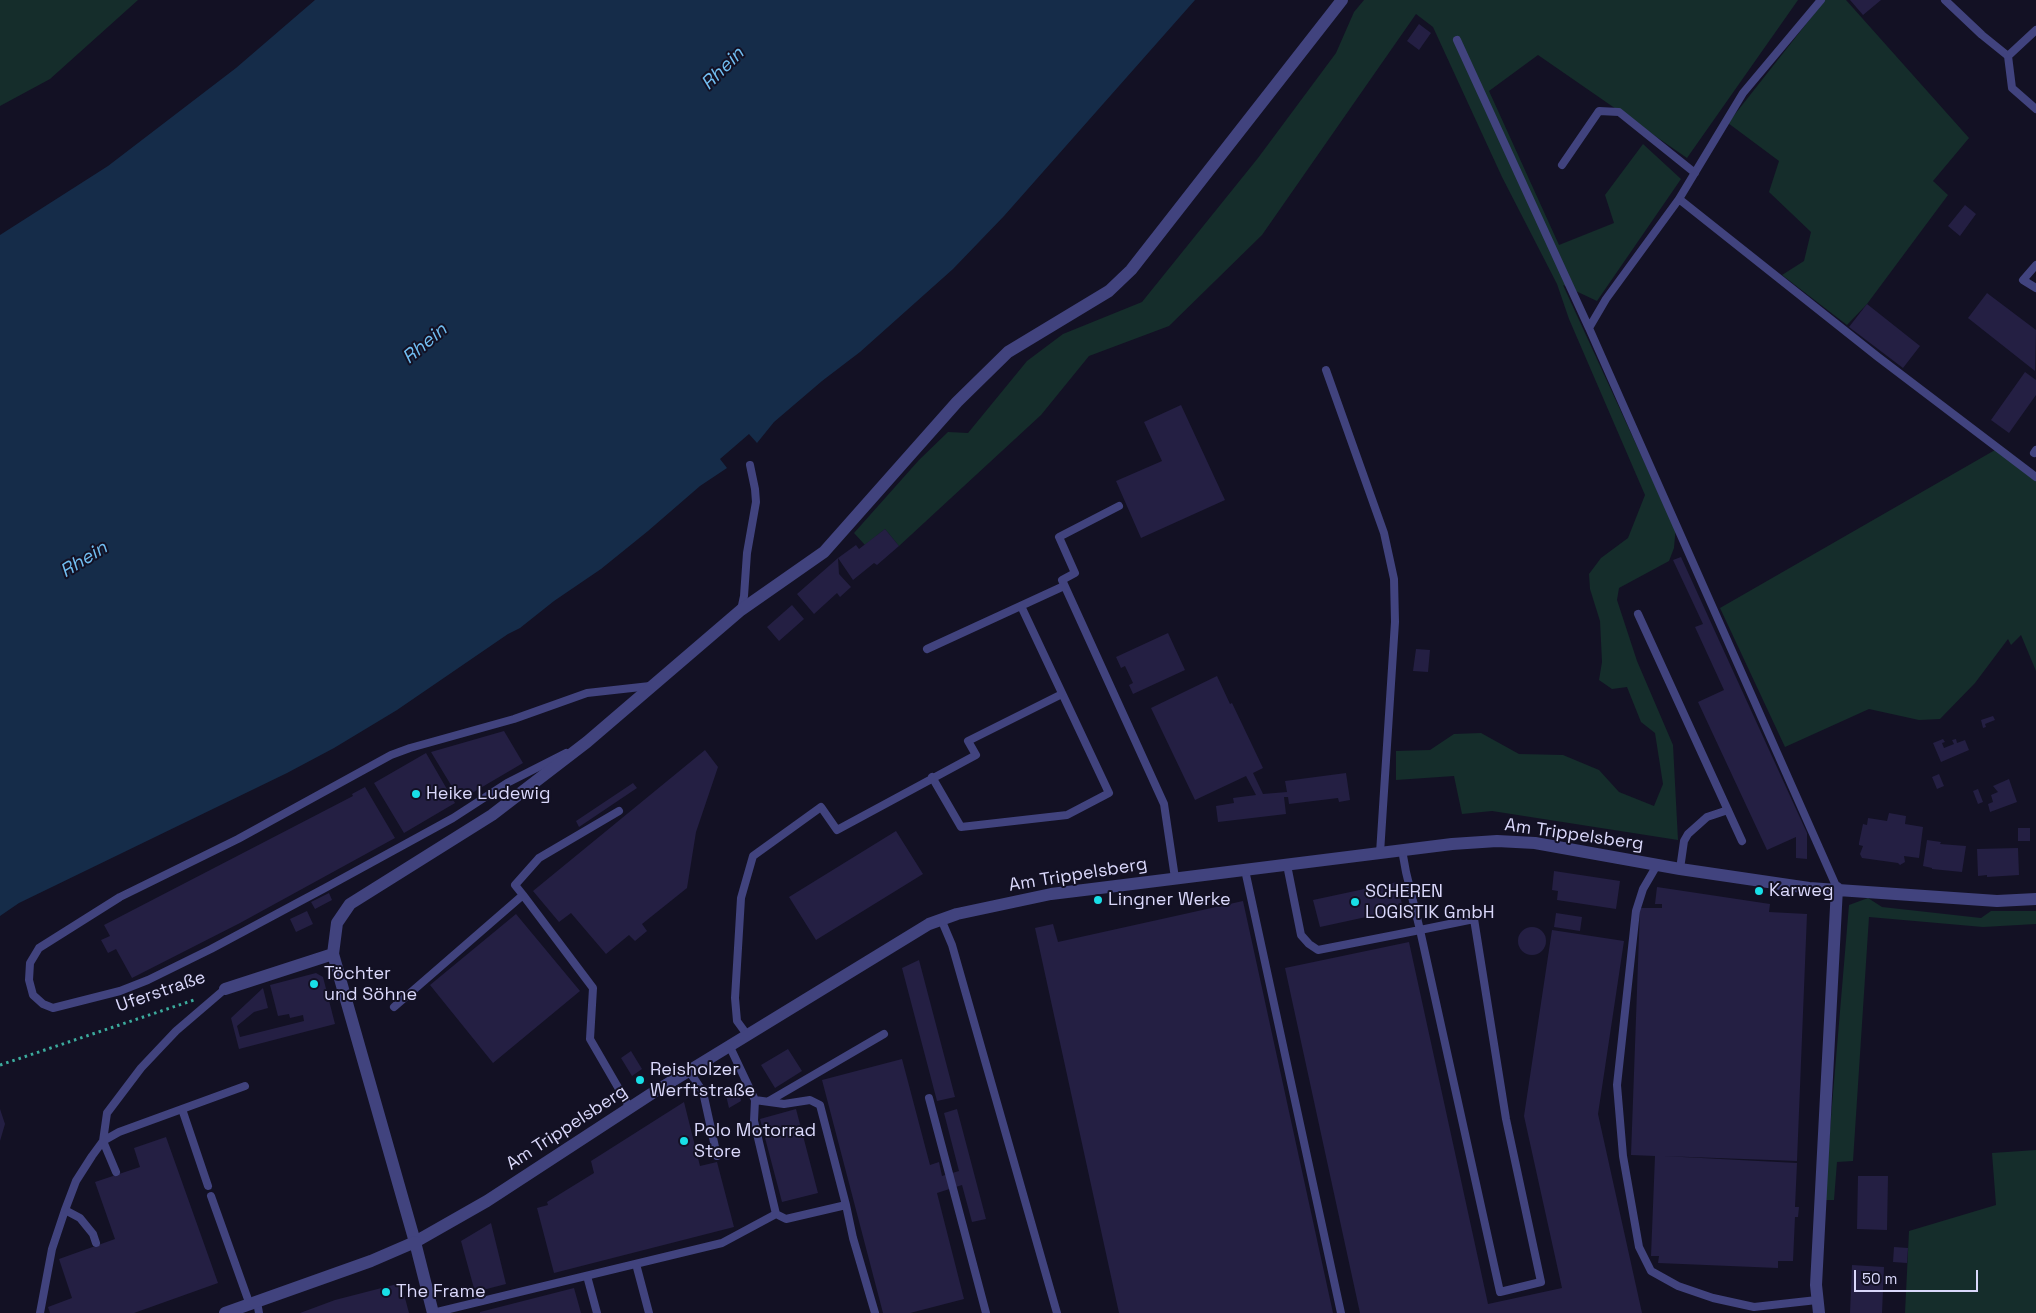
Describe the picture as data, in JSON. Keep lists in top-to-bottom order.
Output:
{
  "streets": {
    "street": ["Am Trippelsberg", "Uferstraße"]
  },
  "water": ["Rhein"],
  "places": [
    "Heike Ludewig",
    "Karweg",
    "Lingner Werke",
    "SCHEREN LOGISTIK GmbH",
    "Töchter und Söhne",
    "Reisholzer Werftstraße",
    "Polo Motorrad Store",
    "The Frame"
  ],
  "scale_bar": "50 m"
}
